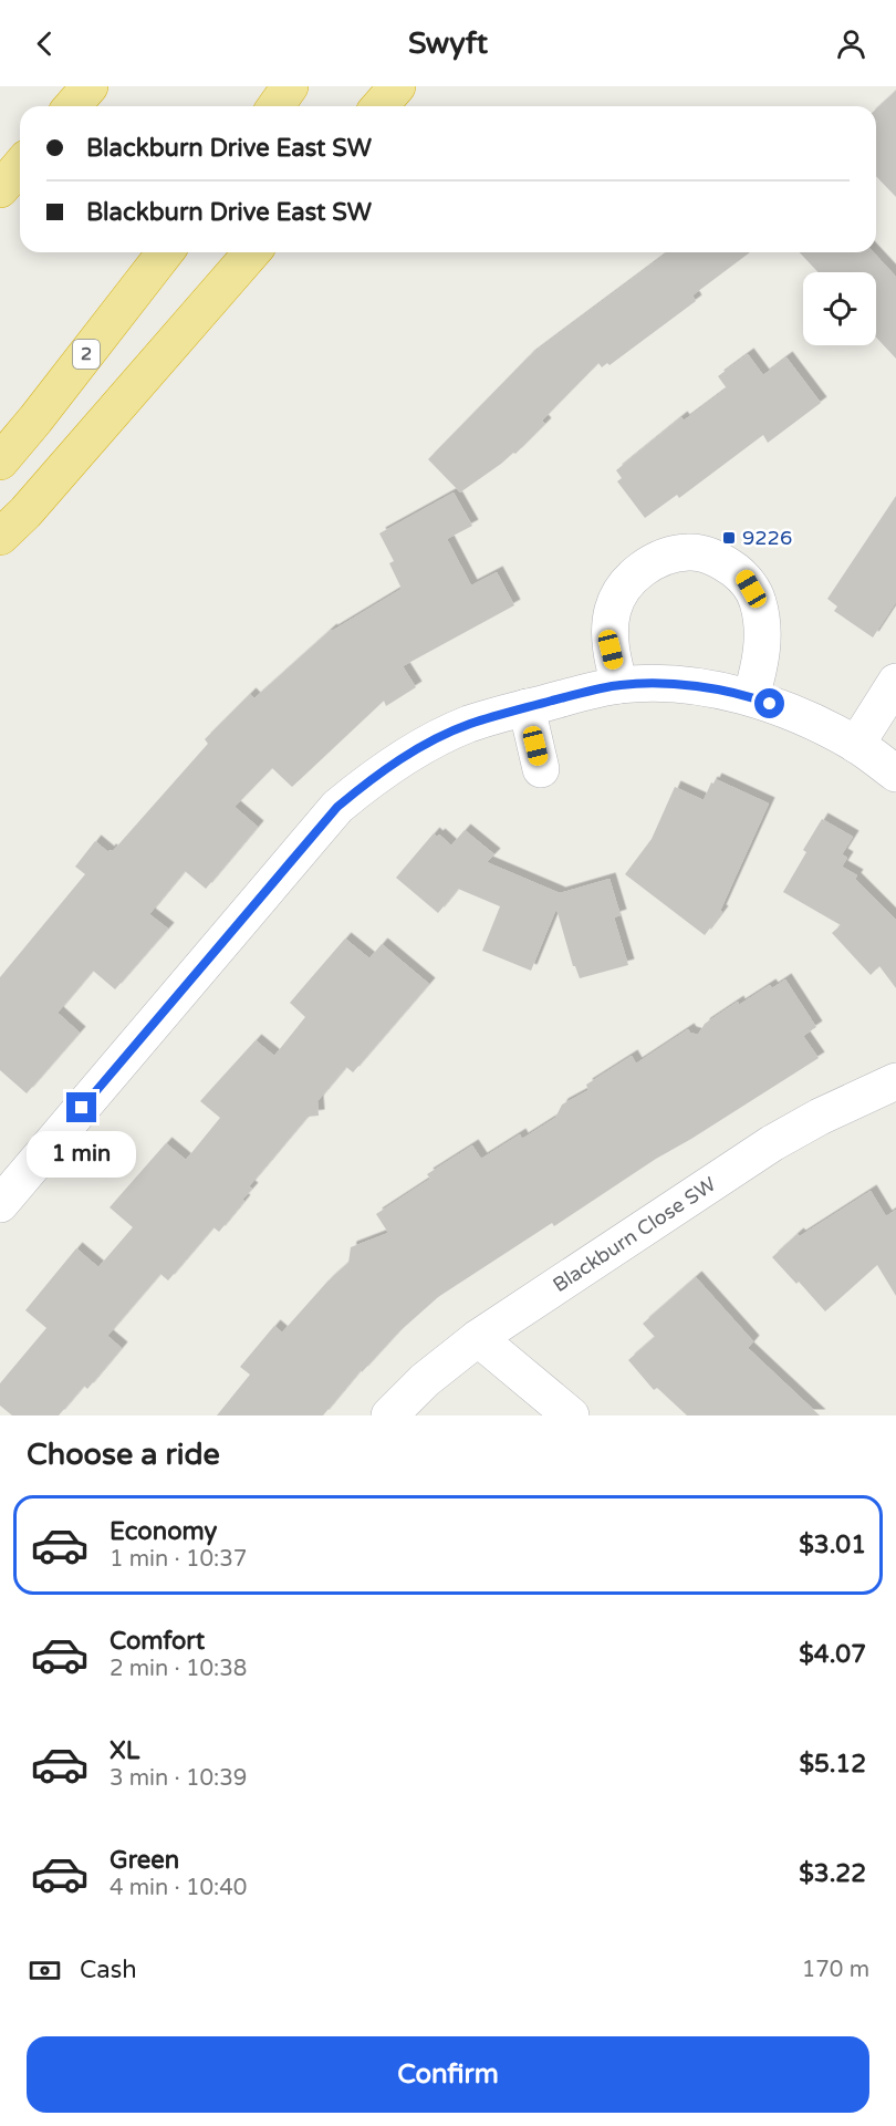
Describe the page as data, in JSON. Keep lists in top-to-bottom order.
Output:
{
  "streets": {
    "highway": ["2"],
    "street": ["Blackburn Close SW"]
  },
  "places": {
    "transit": ["9226"]
  },
  "page": {
    "header": "Swyft",
    "banner": ["Blackburn Drive East SW", "Blackburn Drive East SW"],
    "bubble": "1 min",
    "heading": "Choose a ride",
    "list": [
      {
        "name": "Economy",
        "note": "1 min · 10:37",
        "value": "$3.01"
      },
      {
        "name": "Comfort",
        "note": "2 min · 10:38",
        "value": "$4.07"
      },
      {
        "name": "XL",
        "note": "3 min · 10:39",
        "value": "$5.12"
      },
      {
        "name": "Green",
        "note": "4 min · 10:40",
        "value": "$3.22"
      }
    ],
    "pay": ["Cash", "170 m"],
    "buttons": "Confirm"
  }
}
